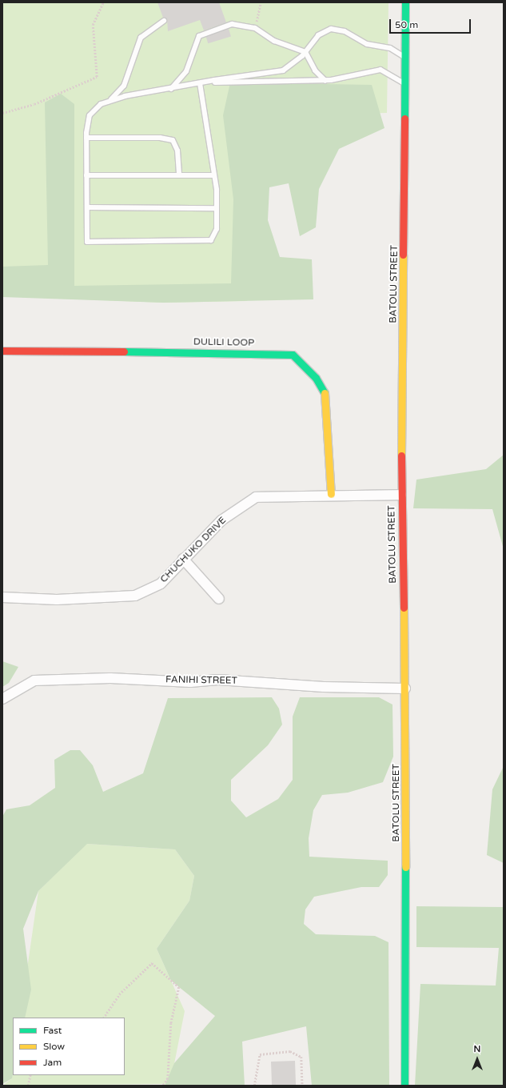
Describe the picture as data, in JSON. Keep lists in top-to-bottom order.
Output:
{
  "streets": {
    "street": [
      "BATOLU STREET",
      "DULILI LOOP",
      "CHUCHUKO DRIVE",
      "FANIHI STREET"
    ]
  },
  "crossings": [
    ["BATOLU STREET", "CHUCHUKO DRIVE"],
    ["BATOLU STREET", "FANIHI STREET"],
    ["DULILI LOOP", "CHUCHUKO DRIVE"]
  ],
  "legend": ["Fast", "Slow", "Jam"],
  "scale_bar": "50 m",
  "north": "top"
}
